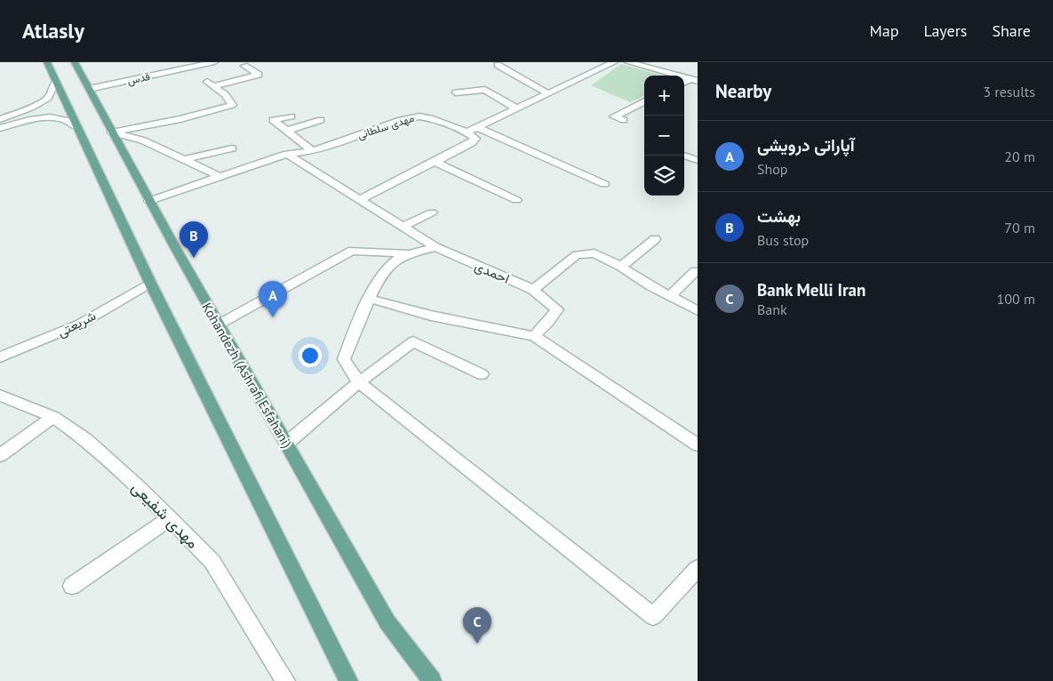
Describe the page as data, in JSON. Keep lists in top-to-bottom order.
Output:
{
  "streets": {
    "main road": ["Kohandezh (Ashrafi Esfahani)"],
    "street": [
      "قدس",
      "مهدی سلطانی",
      "احمدی",
      "شریعتی",
      "مهدی شفیعی"
    ]
  },
  "crossings": [
    ["قدس", "Kohandezh (Ashrafi Esfahani)"],
    ["مهدی سلطانی", "احمدی"],
    ["مهدی سلطانی", "Kohandezh (Ashrafi Esfahani)"]
  ],
  "page": {
    "header": "Atlasly",
    "nav": ["Map", "Layers", "Share"],
    "heading": ["Nearby", "3 results"],
    "map_buttons": ["+", "−"],
    "list": [
      {
        "mark": "A",
        "name": "آپاراتی درویشی",
        "note": "Shop",
        "value": "20 m"
      },
      {
        "mark": "B",
        "name": "بهشت",
        "note": "Bus stop",
        "value": "70 m"
      },
      {
        "mark": "C",
        "name": "Bank Melli Iran",
        "note": "Bank",
        "value": "100 m"
      }
    ],
    "pins": ["B", "A", "C"]
  }
}
